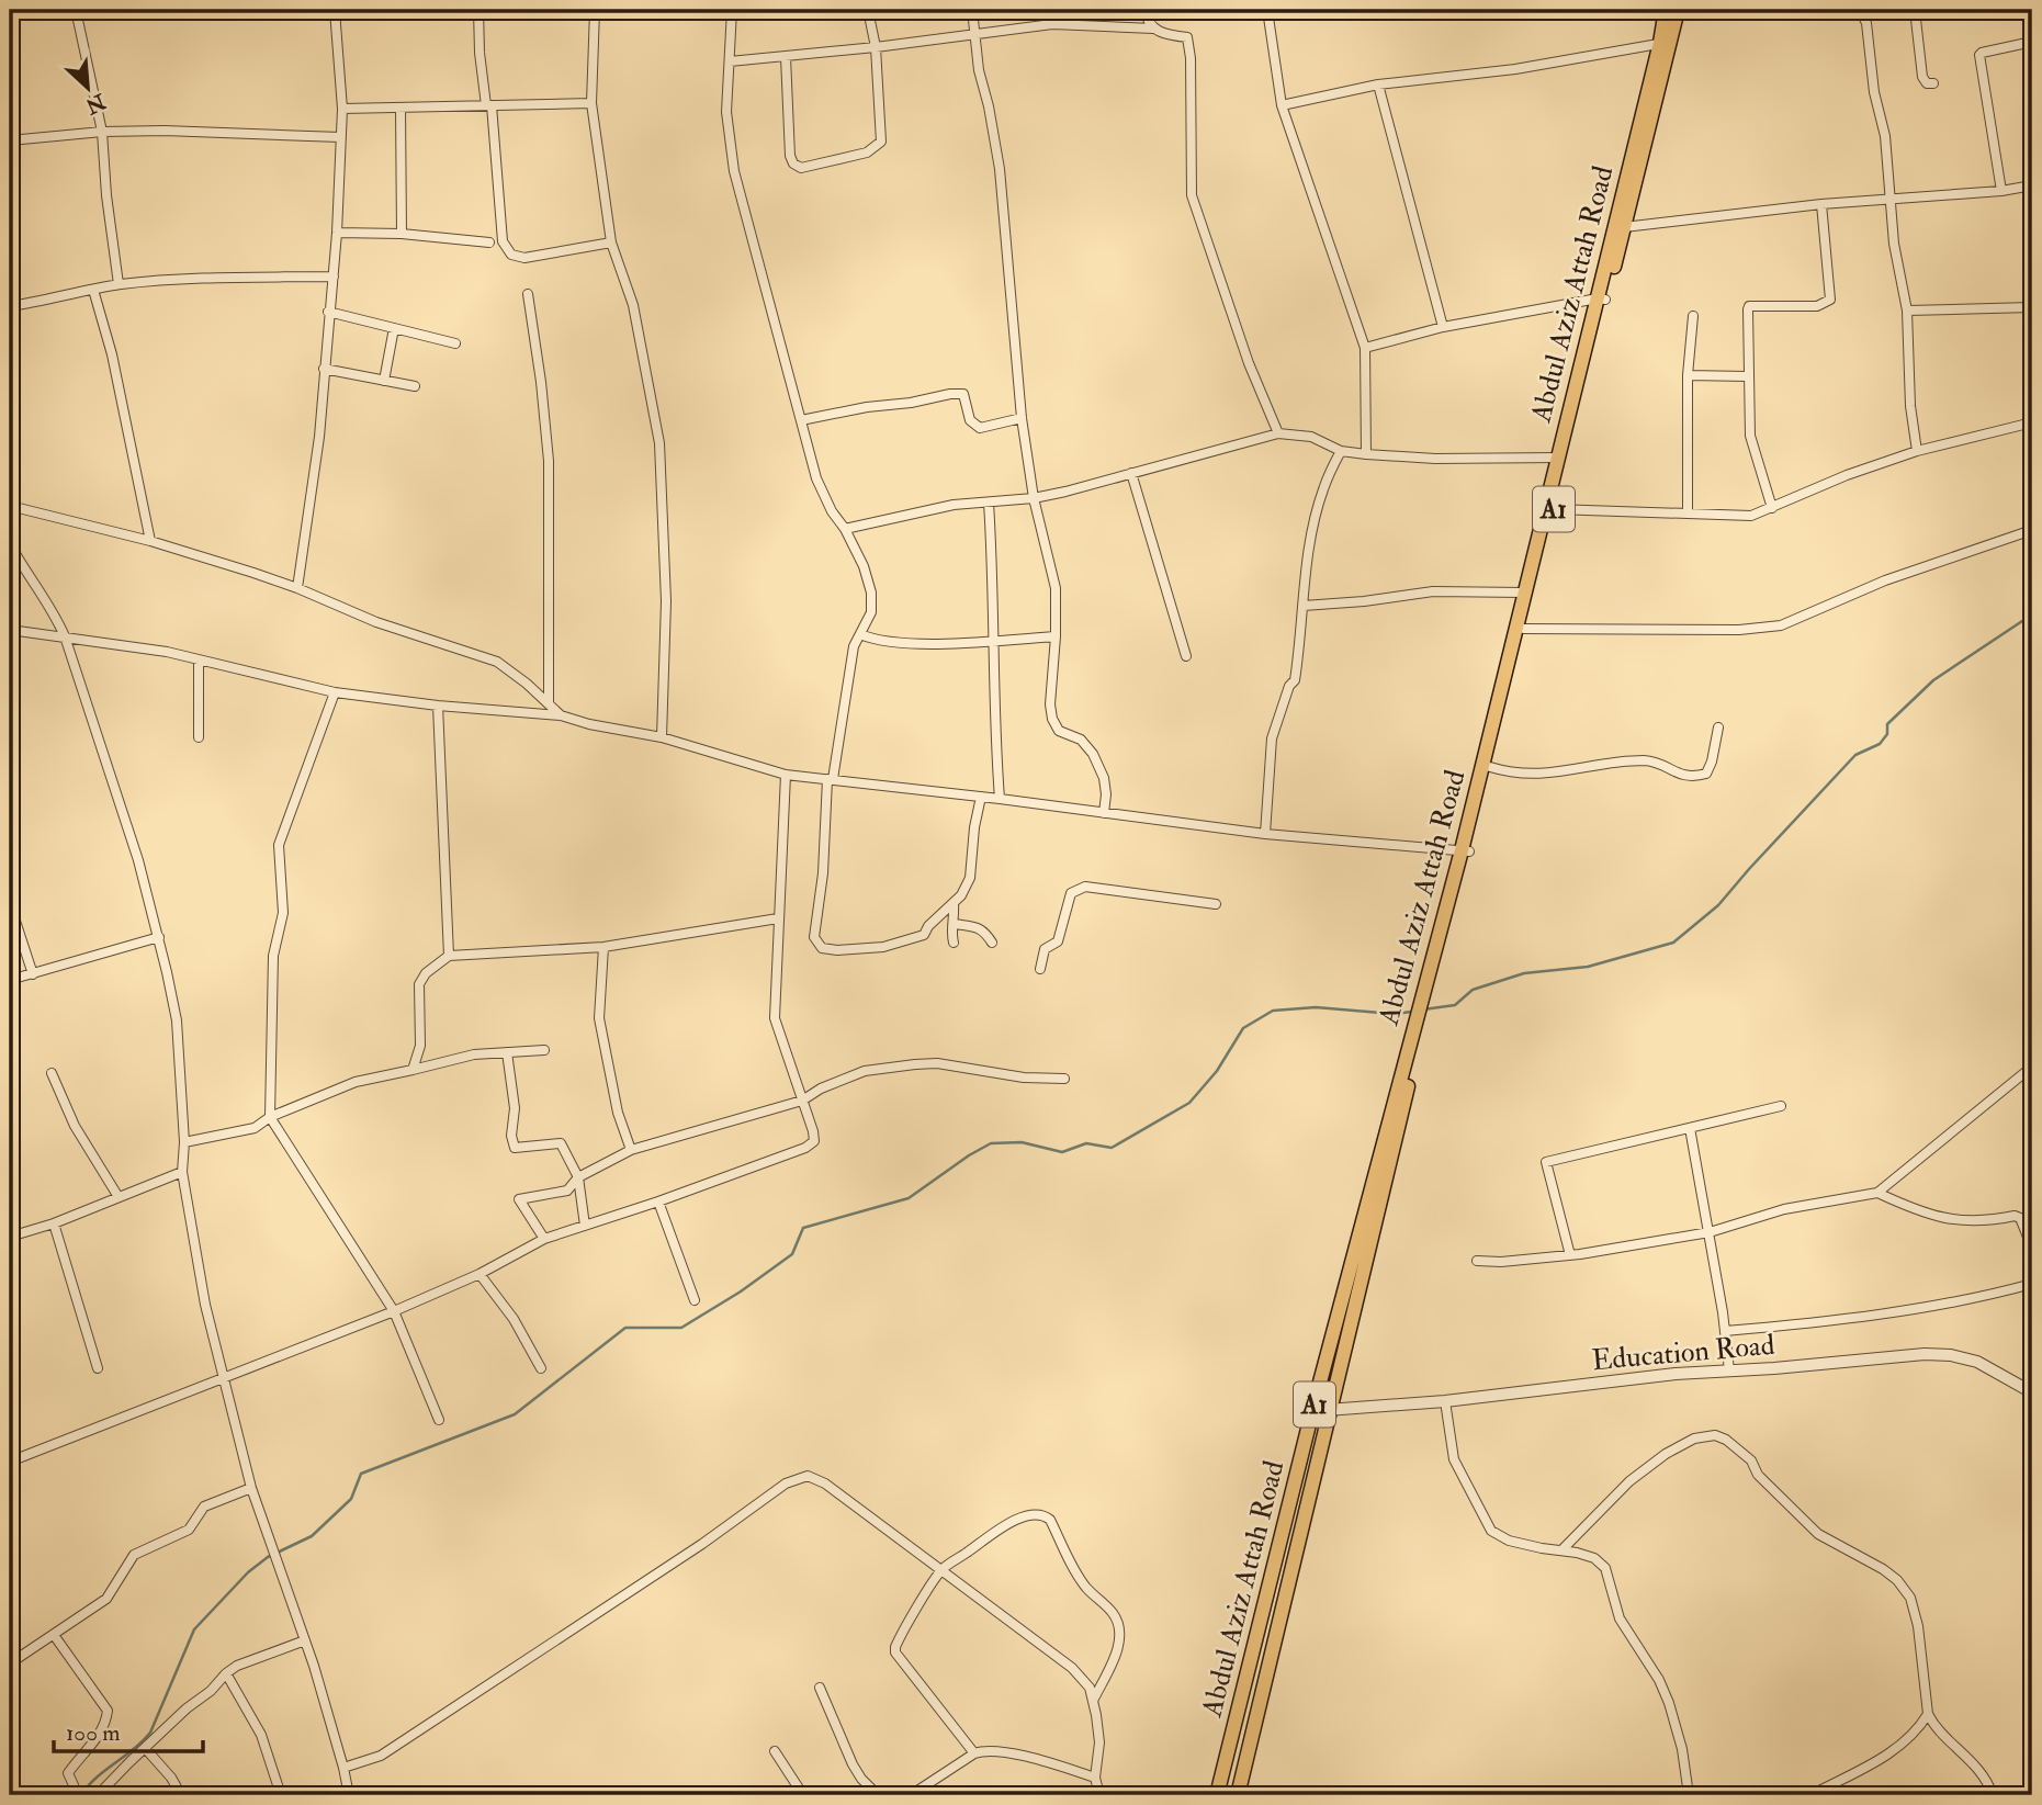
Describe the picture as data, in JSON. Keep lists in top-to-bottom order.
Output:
{
  "streets": {
    "highway": ["Abdul Aziz Attah Road", "A1"],
    "street": ["Education Road"]
  },
  "crossings": [
    ["Abdul Aziz Attah Road", "Education Road"]
  ],
  "scale_bar": "100 m",
  "north": "bottom right"
}
